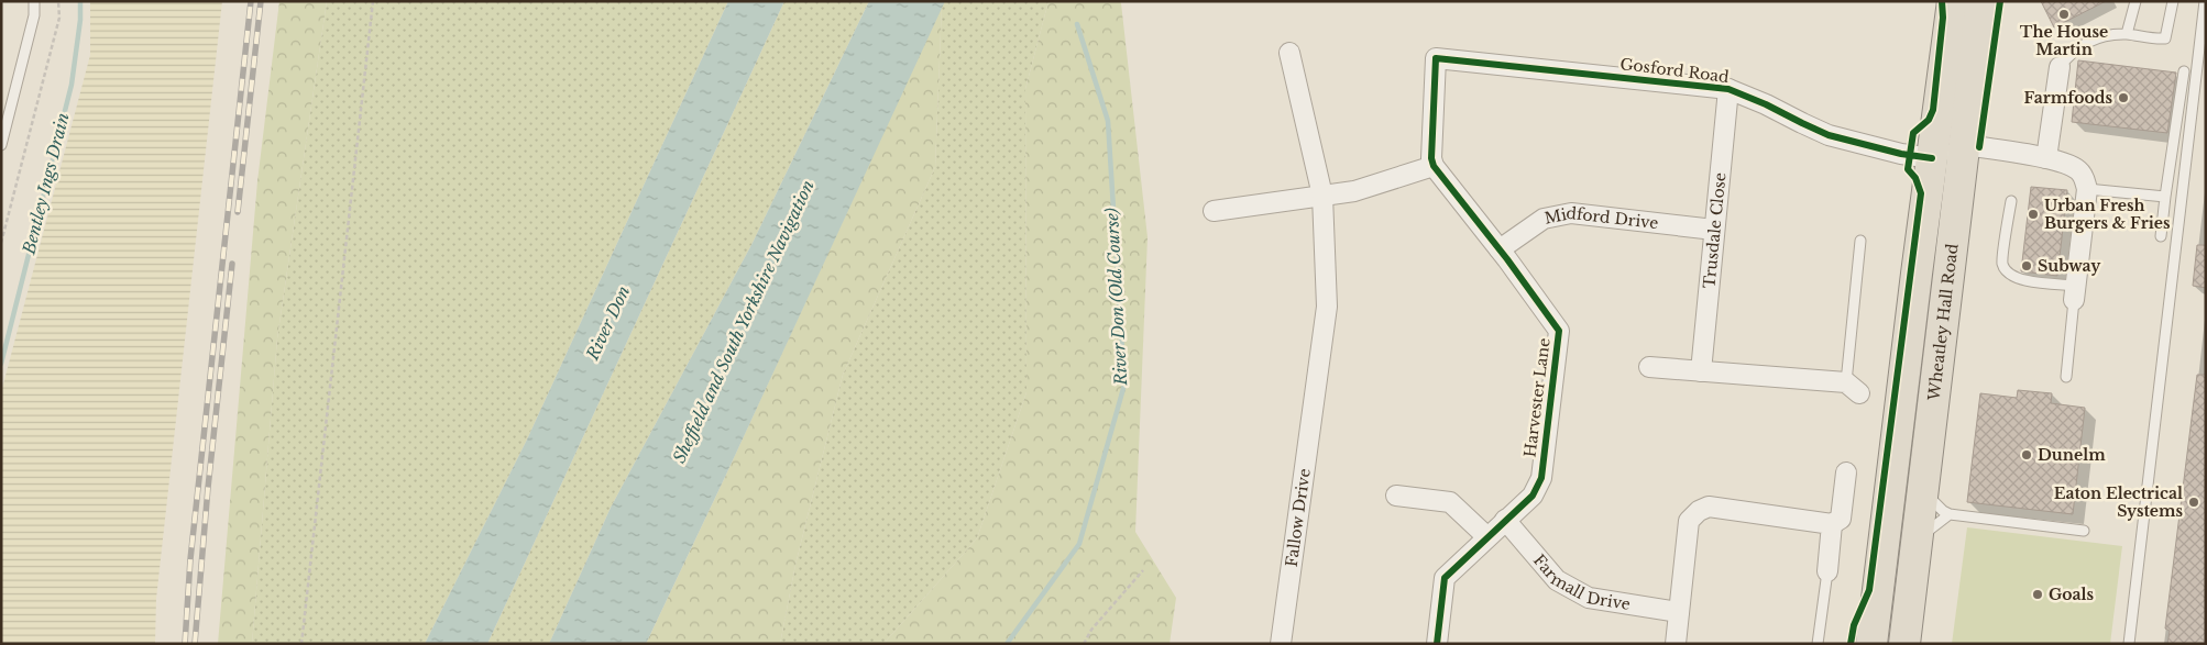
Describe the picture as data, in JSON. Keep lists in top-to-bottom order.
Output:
{
  "streets": {
    "highway": ["Wheatley Hall Road"],
    "street": [
      "Gosford Road",
      "Midford Drive",
      "Trusdale Close",
      "Harvester Lane",
      "Fallow Drive",
      "Farmall Drive"
    ]
  },
  "crossings": [
    ["Gosford Road", "Trusdale Close"],
    ["Gosford Road", "Wheatley Hall Road"],
    ["Gosford Road", "Harvester Lane"],
    ["Midford Drive", "Trusdale Close"],
    ["Midford Drive", "Harvester Lane"],
    ["Harvester Lane", "Farmall Drive"]
  ],
  "water": [
    "Bentley Ings Drain",
    "River Don (Old Course)",
    "Sheffield and South Yorkshire Navigation",
    "River Don"
  ],
  "places": [
    "The House Martin",
    "Farmfoods",
    "Urban Fresh Burgers & Fries",
    "Subway",
    "Dunelm",
    "Eaton Electrical Systems",
    "Goals"
  ]
}
